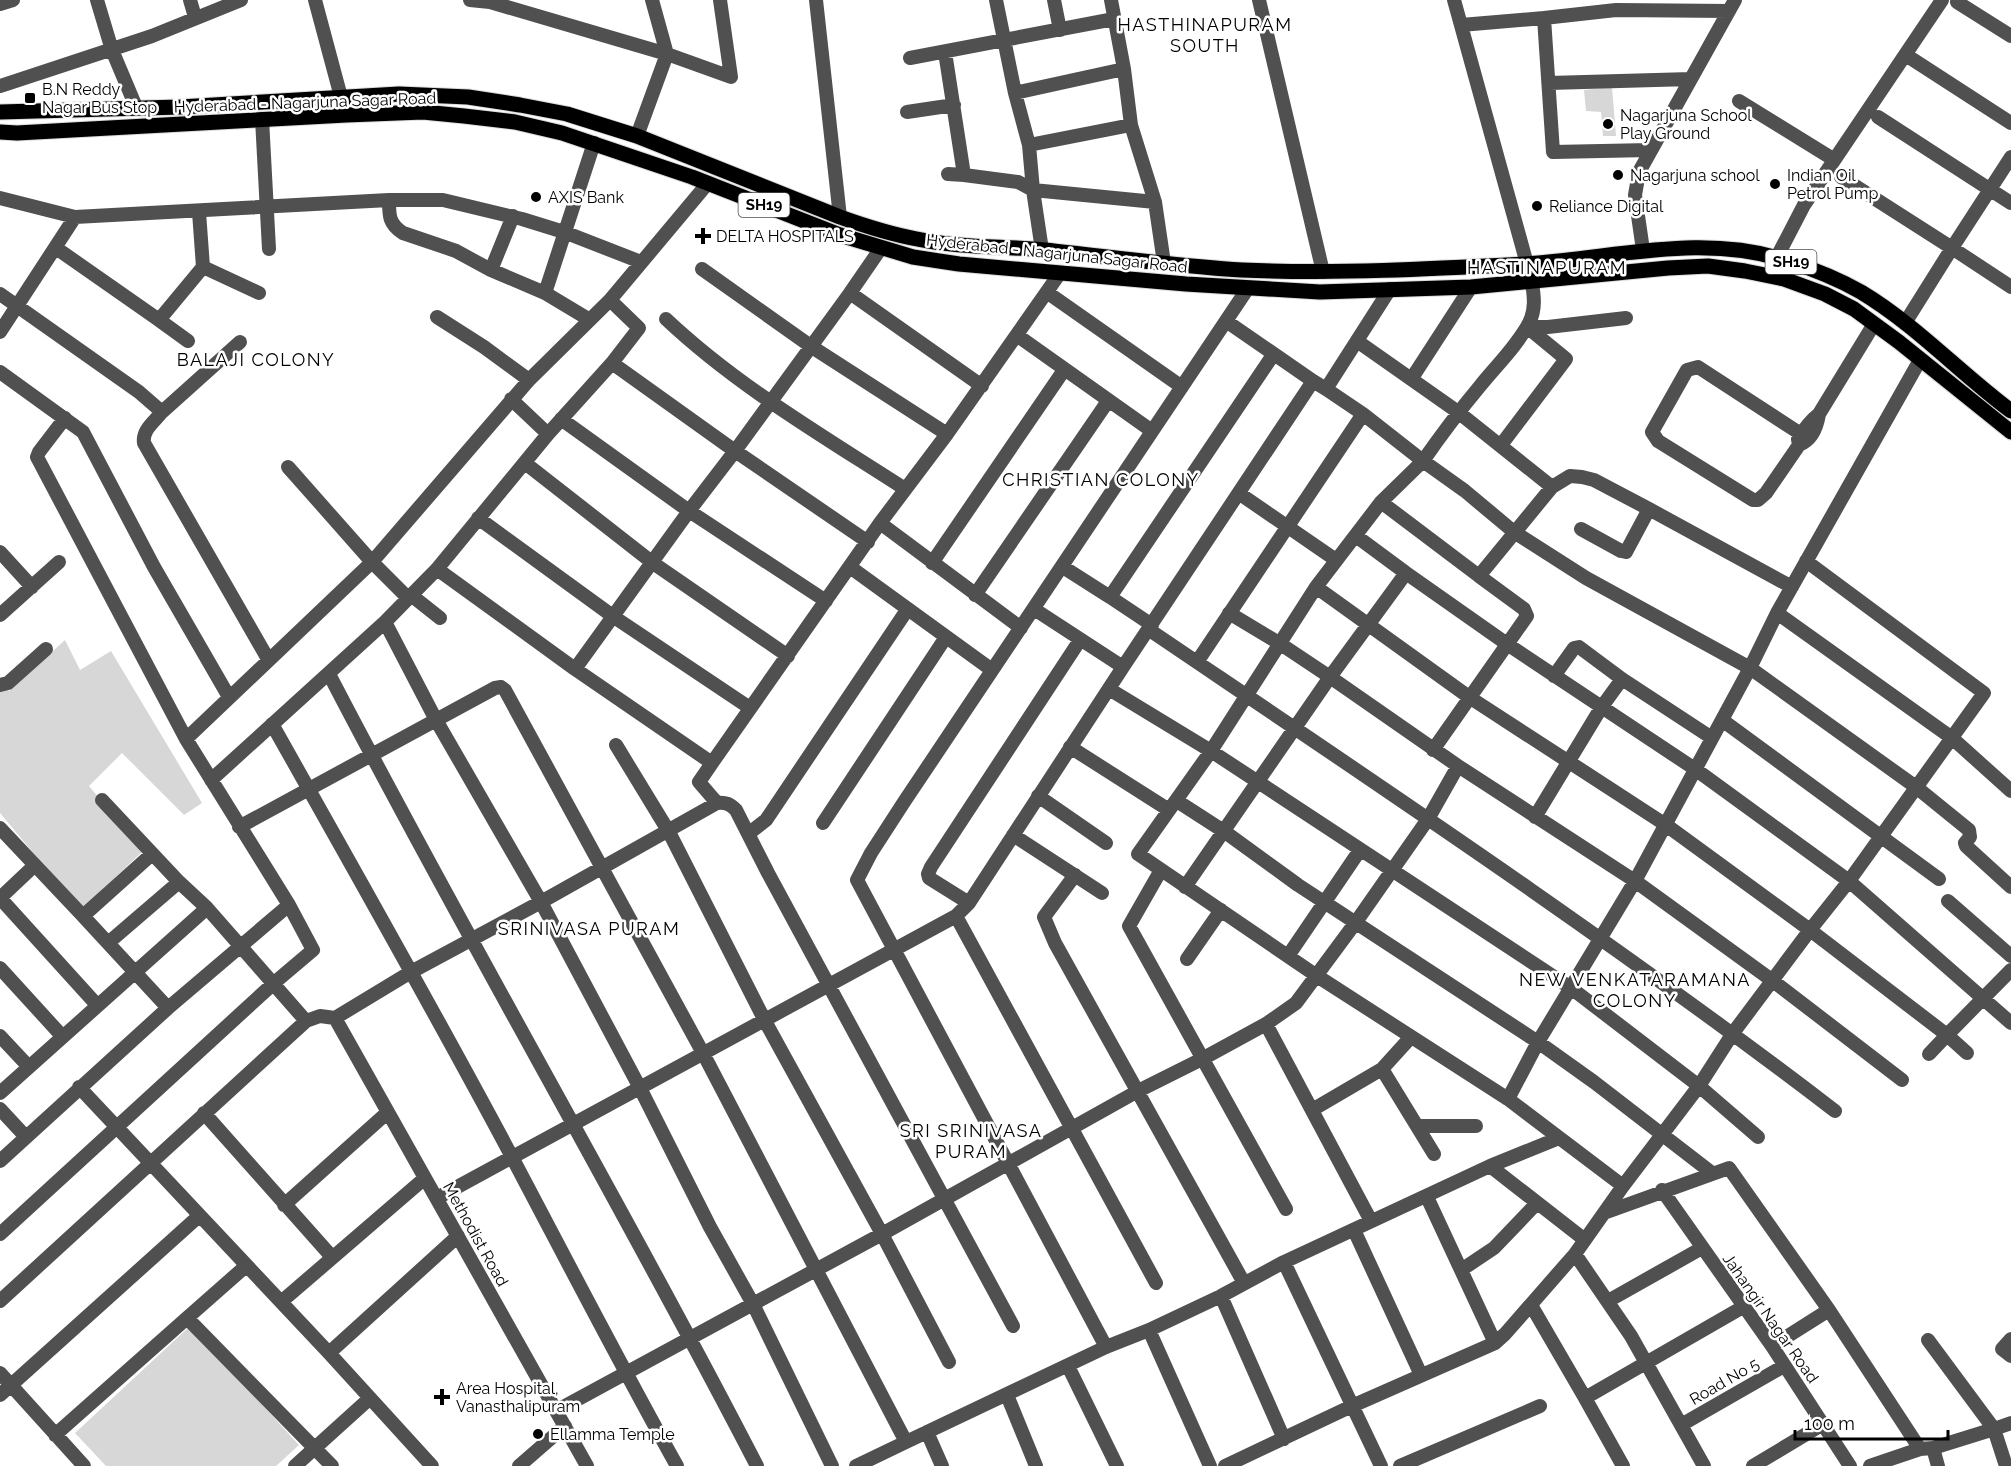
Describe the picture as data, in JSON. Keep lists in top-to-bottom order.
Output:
{
  "streets": {
    "main road": ["Hyderabad - Nagarjuna Sagar Road", "SH19"],
    "street": ["Methodist Road", "Jahangir Nagar Road", "Road No 5"]
  },
  "crossings": [
    ["Jahangir Nagar Road", "Road No 5"]
  ],
  "districts": [
    "HASTHINAPURAM SOUTH",
    "HASTINAPURAM",
    "BALAJI COLONY",
    "CHRISTIAN COLONY",
    "SRINIVASA PURAM",
    "NEW VENKATARAMANA COLONY",
    "SRI SRINIVASA PURAM"
  ],
  "places": {
    "transit": ["B.N Reddy Nagar Bus Stop"],
    "other": [
      "Nagarjuna School Play Ground",
      "Nagarjuna school",
      "Indian Oil Petrol Pump",
      "AXIS Bank",
      "Reliance Digital",
      "Ellamma Temple"
    ],
    "health": ["DELTA HOSPITALS", "Area Hospital, Vanasthalipuram"]
  },
  "scale_bar": "100 m"
}
